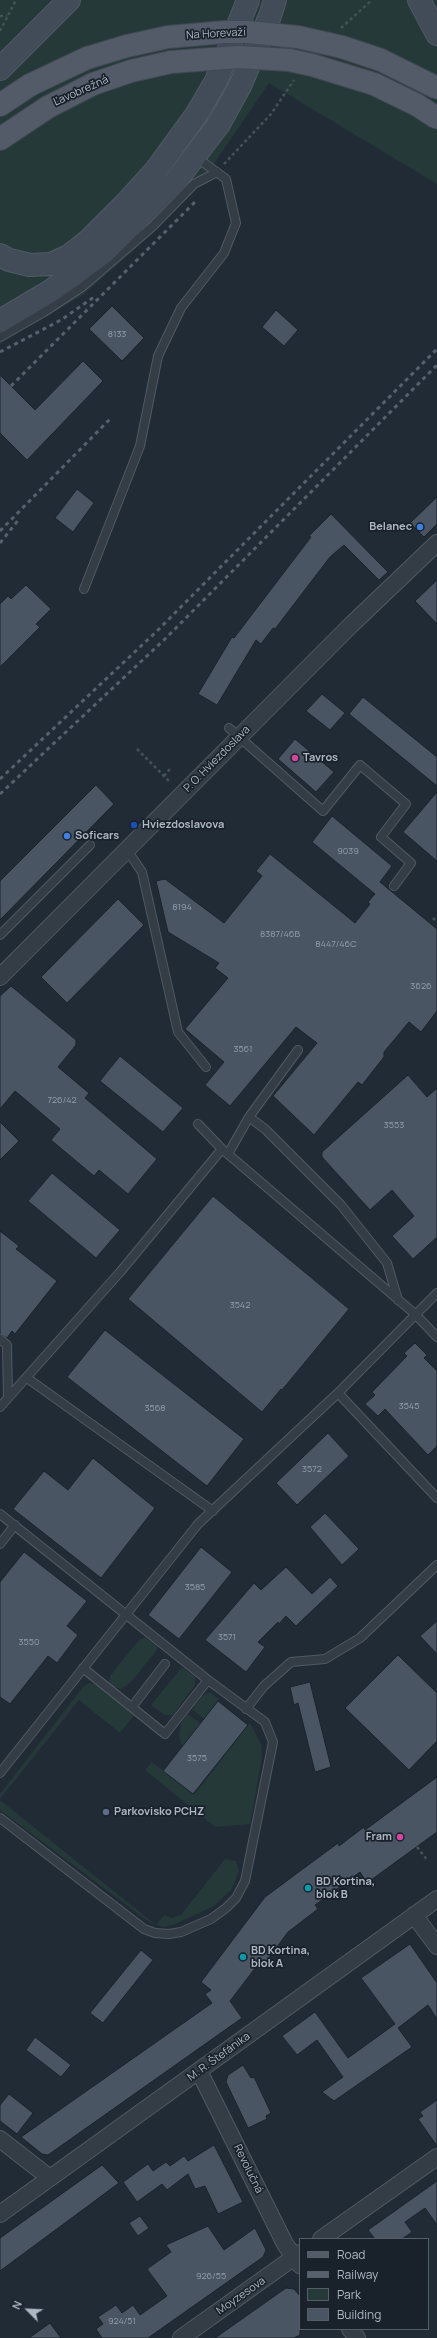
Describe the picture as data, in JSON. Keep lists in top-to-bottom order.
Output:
{
  "streets": {
    "main road": ["Na Horevaží", "Ľavobrežná"],
    "street": [
      "P. O. Hviezdoslava",
      "M. R. Štefánika",
      "Revolučná",
      "Moyzesova"
    ]
  },
  "crossings": [
    ["Na Horevaží", "Ľavobrežná"],
    ["M. R. Štefánika", "Revolučná"],
    ["Revolučná", "Moyzesova"]
  ],
  "places": [
    "Belanec",
    "Tavros",
    "Hviezdoslavova",
    "Soficars",
    "Parkovisko PCHZ",
    "Fram",
    "BD Kortina, blok B",
    "BD Kortina, blok A"
  ],
  "house_numbers": [
    "8133",
    "9039",
    "8194",
    "8387/46B",
    "8447/46C",
    "3626",
    "3561",
    "726/42",
    "3553",
    "3542",
    "3545",
    "3568",
    "3572",
    "3585",
    "3571",
    "3550",
    "3575",
    "926/55",
    "924/51"
  ],
  "legend": [
    "Road",
    "Railway",
    "Park",
    "Building"
  ],
  "north": "top left"
}
